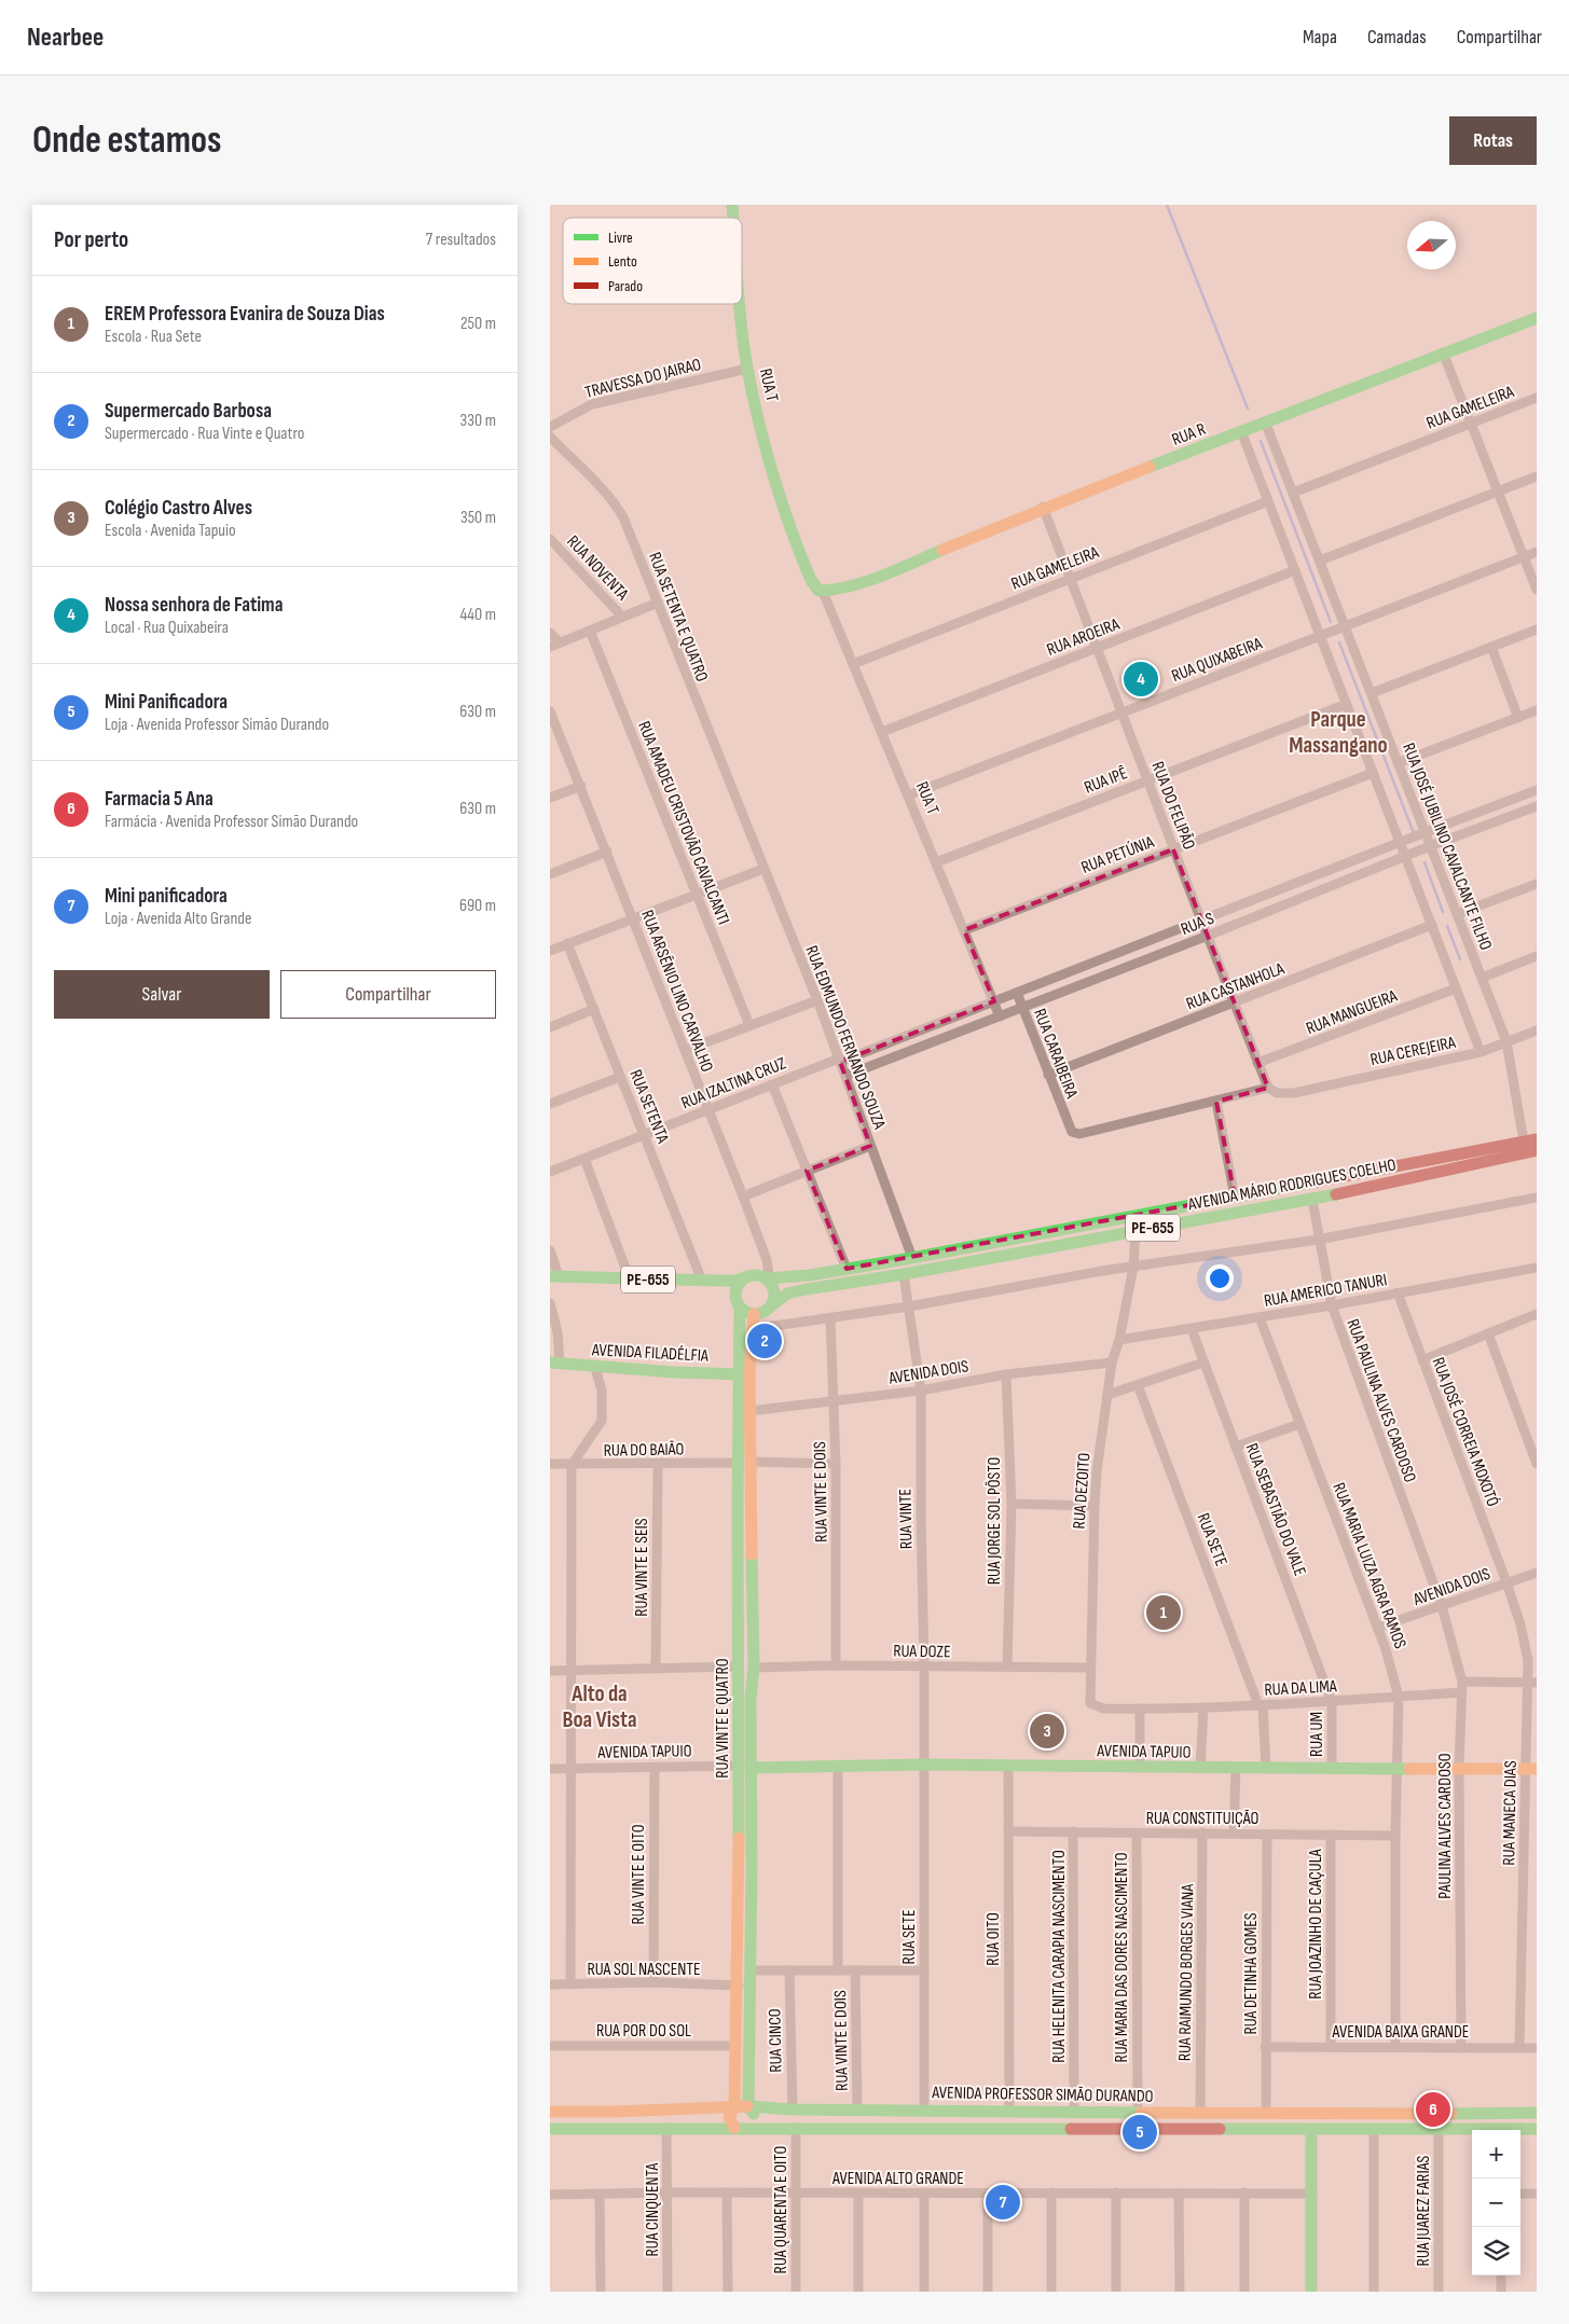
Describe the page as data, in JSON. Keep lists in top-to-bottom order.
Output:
{
  "streets": {
    "street": [
      "TRAVESSA DO JAIRAO",
      "RUA T",
      "RUA GAMELEIRA",
      "RUA R",
      "RUA NOVENTA",
      "RUA SETENTA E QUATRO",
      "RUA AROEIRA",
      "RUA QUIXABEIRA",
      "RUA IPÊ",
      "RUA DO FELIPÃO",
      "RUA AMADEU CRISTOVÃO CAVALCANTI",
      "RUA JOSÉ JUBILINO CAVALCANTE FILHO",
      "RUA PETÚNIA",
      "RUA S",
      "RUA CASTANHOLA",
      "RUA ARSÊNIO LINO CARVALHO",
      "RUA MANGUEIRA",
      "RUA EDMUNDO FERNANDO SOUZA",
      "RUA CEREJEIRA",
      "RUA CARAIBEIRA",
      "RUA IZALTINA CRUZ",
      "RUA SETENTA",
      "AVENIDA MÁRIO RODRIGUES COELHO",
      "PE-655",
      "RUA AMERICO TANURI",
      "AVENIDA FILADÉLFIA",
      "AVENIDA DOIS",
      "RUA PAULINA ALVES CARDOSO",
      "RUA JOSÉ CORREIA MOXOTÓ",
      "RUA DO BAIÃO",
      "RUA DEZOITO",
      "RUA VINTE E DOIS",
      "RUA SEBASTIÃO DO VALE",
      "RUA VINTE",
      "RUA JORGE SOL PÔSTO",
      "RUA SETE",
      "RUA MARIA LUIZA AGRA RAMOS",
      "RUA VINTE E SEIS",
      "RUA DOZE",
      "RUA DA LIMA",
      "RUA VINTE E QUATRO",
      "RUA UM",
      "AVENIDA TAPUIO",
      "RUA MANECA DIAS",
      "RUA CONSTITUIÇÃO",
      "PAULINA ALVES CARDOSO",
      "RUA VINTE E OITO",
      "RUA JOAZINHO DE CAÇULA",
      "RUA OITO",
      "RUA HELENITA CARAPIA NASCIMENTO",
      "RUA MARIA DAS DORES NASCIMENTO",
      "RUA SOL NASCENTE",
      "RUA RAIMUNDO BORGES VIANA",
      "RUA DETINHA GOMES",
      "RUA POR DO SOL",
      "AVENIDA BAIXA GRANDE",
      "RUA CINCO",
      "AVENIDA PROFESSOR SIMÃO DURANDO",
      "AVENIDA ALTO GRANDE",
      "RUA CINQUENTA",
      "RUA QUARENTA E OITO",
      "RUA JUAREZ FARIAS"
    ]
  },
  "crossings": [
    ["TRAVESSA DO JAIRAO", "RUA T"],
    ["RUA T", "RUA GAMELEIRA"],
    ["RUA T", "RUA R"],
    ["RUA T", "RUA AROEIRA"],
    ["RUA T", "RUA QUIXABEIRA"],
    ["RUA T", "RUA IPÊ"],
    ["RUA T", "RUA PETÚNIA"],
    ["RUA T", "RUA S"],
    ["RUA T", "RUA IZALTINA CRUZ"],
    ["RUA GAMELEIRA", "RUA DO FELIPÃO"],
    ["RUA GAMELEIRA", "RUA JOSÉ JUBILINO CAVALCANTE FILHO"],
    ["RUA R", "RUA DO FELIPÃO"],
    ["RUA R", "RUA JOSÉ JUBILINO CAVALCANTE FILHO"],
    ["RUA SETENTA E QUATRO", "RUA EDMUNDO FERNANDO SOUZA"],
    ["RUA AROEIRA", "RUA DO FELIPÃO"],
    ["RUA QUIXABEIRA", "RUA DO FELIPÃO"],
    ["RUA QUIXABEIRA", "RUA JOSÉ JUBILINO CAVALCANTE FILHO"],
    ["RUA IPÊ", "RUA DO FELIPÃO"],
    ["RUA DO FELIPÃO", "RUA PETÚNIA"],
    ["RUA DO FELIPÃO", "RUA S"],
    ["RUA DO FELIPÃO", "RUA CASTANHOLA"],
    ["RUA DO FELIPÃO", "RUA MANGUEIRA"],
    ["RUA DO FELIPÃO", "RUA CEREJEIRA"],
    ["RUA JOSÉ JUBILINO CAVALCANTE FILHO", "RUA S"],
    ["RUA JOSÉ JUBILINO CAVALCANTE FILHO", "RUA CEREJEIRA"],
    ["RUA JOSÉ JUBILINO CAVALCANTE FILHO", "AVENIDA MÁRIO RODRIGUES COELHO"],
    ["RUA S", "RUA EDMUNDO FERNANDO SOUZA"],
    ["RUA S", "RUA CARAIBEIRA"],
    ["RUA S", "RUA IZALTINA CRUZ"],
    ["RUA CASTANHOLA", "RUA CARAIBEIRA"],
    ["RUA ARSÊNIO LINO CARVALHO", "RUA IZALTINA CRUZ"],
    ["RUA ARSÊNIO LINO CARVALHO", "AVENIDA MÁRIO RODRIGUES COELHO"],
    ["RUA ARSÊNIO LINO CARVALHO", "PE-655"],
    ["RUA ARSÊNIO LINO CARVALHO", "RUA VINTE E QUATRO"],
    ["RUA EDMUNDO FERNANDO SOUZA", "RUA IZALTINA CRUZ"],
    ["RUA EDMUNDO FERNANDO SOUZA", "AVENIDA MÁRIO RODRIGUES COELHO"],
    ["RUA IZALTINA CRUZ", "RUA SETENTA"],
    ["RUA SETENTA", "PE-655"],
    ["AVENIDA MÁRIO RODRIGUES COELHO", "PE-655"],
    ["AVENIDA MÁRIO RODRIGUES COELHO", "RUA PAULINA ALVES CARDOSO"],
    ["AVENIDA MÁRIO RODRIGUES COELHO", "RUA DEZOITO"],
    ["AVENIDA MÁRIO RODRIGUES COELHO", "RUA VINTE"],
    ["AVENIDA MÁRIO RODRIGUES COELHO", "RUA VINTE E QUATRO"],
    ["PE-655", "RUA VINTE E QUATRO"],
    ["RUA AMERICO TANURI", "RUA PAULINA ALVES CARDOSO"],
    ["RUA AMERICO TANURI", "RUA JOSÉ CORREIA MOXOTÓ"],
    ["RUA AMERICO TANURI", "RUA DEZOITO"],
    ["RUA AMERICO TANURI", "RUA SEBASTIÃO DO VALE"],
    ["RUA AMERICO TANURI", "RUA MARIA LUIZA AGRA RAMOS"],
    ["AVENIDA FILADÉLFIA", "RUA VINTE E QUATRO"],
    ["AVENIDA DOIS", "RUA PAULINA ALVES CARDOSO"],
    ["AVENIDA DOIS", "RUA JOSÉ CORREIA MOXOTÓ"],
    ["AVENIDA DOIS", "RUA DEZOITO"],
    ["AVENIDA DOIS", "RUA VINTE E DOIS"],
    ["AVENIDA DOIS", "RUA VINTE"],
    ["AVENIDA DOIS", "RUA JORGE SOL PÔSTO"],
    ["AVENIDA DOIS", "RUA MARIA LUIZA AGRA RAMOS"],
    ["AVENIDA DOIS", "RUA VINTE E QUATRO"],
    ["AVENIDA DOIS", "RUA MANECA DIAS"],
    ["AVENIDA DOIS", "PAULINA ALVES CARDOSO"],
    ["RUA PAULINA ALVES CARDOSO", "PAULINA ALVES CARDOSO"],
    ["RUA JOSÉ CORREIA MOXOTÓ", "RUA MANECA DIAS"],
    ["RUA DO BAIÃO", "RUA VINTE E DOIS"],
    ["RUA DO BAIÃO", "RUA VINTE E SEIS"],
    ["RUA DO BAIÃO", "RUA VINTE E QUATRO"],
    ["RUA DEZOITO", "RUA DOZE"],
    ["RUA DEZOITO", "RUA DA LIMA"],
    ["RUA VINTE E DOIS", "RUA DOZE"],
    ["RUA VINTE E DOIS", "AVENIDA TAPUIO"],
    ["RUA VINTE E DOIS", "AVENIDA PROFESSOR SIMÃO DURANDO"],
    ["RUA SEBASTIÃO DO VALE", "RUA DA LIMA"],
    ["RUA SEBASTIÃO DO VALE", "RUA UM"],
    ["RUA VINTE", "RUA SETE"],
    ["RUA VINTE", "RUA DOZE"],
    ["RUA VINTE", "AVENIDA TAPUIO"],
    ["RUA JORGE SOL PÔSTO", "RUA DOZE"],
    ["RUA SETE", "RUA DA LIMA"],
    ["RUA SETE", "AVENIDA TAPUIO"],
    ["RUA SETE", "AVENIDA PROFESSOR SIMÃO DURANDO"],
    ["RUA MARIA LUIZA AGRA RAMOS", "RUA DA LIMA"],
    ["RUA MARIA LUIZA AGRA RAMOS", "AVENIDA TAPUIO"],
    ["RUA MARIA LUIZA AGRA RAMOS", "RUA CONSTITUIÇÃO"],
    ["RUA MARIA LUIZA AGRA RAMOS", "AVENIDA BAIXA GRANDE"],
    ["RUA DOZE", "RUA VINTE E QUATRO"],
    ["RUA DA LIMA", "RUA UM"],
    ["RUA DA LIMA", "RUA MANECA DIAS"],
    ["RUA DA LIMA", "PAULINA ALVES CARDOSO"],
    ["RUA VINTE E QUATRO", "AVENIDA TAPUIO"],
    ["RUA VINTE E QUATRO", "RUA SOL NASCENTE"],
    ["RUA VINTE E QUATRO", "RUA POR DO SOL"],
    ["RUA VINTE E QUATRO", "AVENIDA PROFESSOR SIMÃO DURANDO"],
    ["RUA UM", "AVENIDA TAPUIO"],
    ["AVENIDA TAPUIO", "RUA MANECA DIAS"],
    ["AVENIDA TAPUIO", "PAULINA ALVES CARDOSO"],
    ["AVENIDA TAPUIO", "RUA VINTE E OITO"],
    ["AVENIDA TAPUIO", "RUA OITO"],
    ["RUA MANECA DIAS", "AVENIDA BAIXA GRANDE"],
    ["RUA CONSTITUIÇÃO", "RUA JOAZINHO DE CAÇULA"],
    ["RUA CONSTITUIÇÃO", "RUA OITO"],
    ["RUA CONSTITUIÇÃO", "RUA HELENITA CARAPIA NASCIMENTO"],
    ["RUA CONSTITUIÇÃO", "RUA MARIA DAS DORES NASCIMENTO"],
    ["RUA CONSTITUIÇÃO", "RUA RAIMUNDO BORGES VIANA"],
    ["RUA CONSTITUIÇÃO", "RUA DETINHA GOMES"],
    ["PAULINA ALVES CARDOSO", "AVENIDA BAIXA GRANDE"],
    ["RUA VINTE E OITO", "RUA SOL NASCENTE"],
    ["RUA JOAZINHO DE CAÇULA", "AVENIDA BAIXA GRANDE"],
    ["RUA OITO", "AVENIDA PROFESSOR SIMÃO DURANDO"],
    ["RUA HELENITA CARAPIA NASCIMENTO", "AVENIDA PROFESSOR SIMÃO DURANDO"],
    ["RUA MARIA DAS DORES NASCIMENTO", "AVENIDA PROFESSOR SIMÃO DURANDO"],
    ["RUA RAIMUNDO BORGES VIANA", "AVENIDA PROFESSOR SIMÃO DURANDO"],
    ["RUA DETINHA GOMES", "AVENIDA BAIXA GRANDE"],
    ["RUA DETINHA GOMES", "AVENIDA PROFESSOR SIMÃO DURANDO"],
    ["RUA CINCO", "AVENIDA PROFESSOR SIMÃO DURANDO"],
    ["AVENIDA PROFESSOR SIMÃO DURANDO", "RUA CINQUENTA"],
    ["AVENIDA PROFESSOR SIMÃO DURANDO", "RUA QUARENTA E OITO"],
    ["AVENIDA PROFESSOR SIMÃO DURANDO", "RUA JUAREZ FARIAS"],
    ["AVENIDA ALTO GRANDE", "RUA CINQUENTA"],
    ["AVENIDA ALTO GRANDE", "RUA QUARENTA E OITO"]
  ],
  "districts": ["Parque Massangano", "Alto da Boa Vista"],
  "legend": ["Livre", "Lento", "Parado"],
  "north": "left",
  "page": {
    "header": "Nearbee",
    "nav": ["Mapa", "Camadas", "Compartilhar"],
    "buttons": [
      "Rotas",
      ["Salvar", "Compartilhar"]
    ],
    "title": "Onde estamos",
    "heading": ["Por perto", "7 resultados"],
    "list": [
      {
        "mark": "1",
        "name": "EREM Professora Evanira de Souza Dias",
        "note": "Escola · Rua Sete",
        "value": "250 m"
      },
      {
        "mark": "2",
        "name": "Supermercado Barbosa",
        "note": "Supermercado · Rua Vinte e Quatro",
        "value": "330 m"
      },
      {
        "mark": "3",
        "name": "Colégio Castro Alves",
        "note": "Escola · Avenida Tapuio",
        "value": "350 m"
      },
      {
        "mark": "4",
        "name": "Nossa senhora de Fatima",
        "note": "Local · Rua Quixabeira",
        "value": "440 m"
      },
      {
        "mark": "5",
        "name": "Mini Panificadora",
        "note": "Loja · Avenida Professor Simão Durando",
        "value": "630 m"
      },
      {
        "mark": "6",
        "name": "Farmacia 5 Ana",
        "note": "Farmácia · Avenida Professor Simão Durando",
        "value": "630 m"
      },
      {
        "mark": "7",
        "name": "Mini panificadora",
        "note": "Loja · Avenida Alto Grande",
        "value": "690 m"
      }
    ],
    "pins": [
      "4",
      "2",
      "1",
      "3",
      "6",
      "5",
      "7"
    ],
    "map_buttons": ["+", "−"]
  }
}
